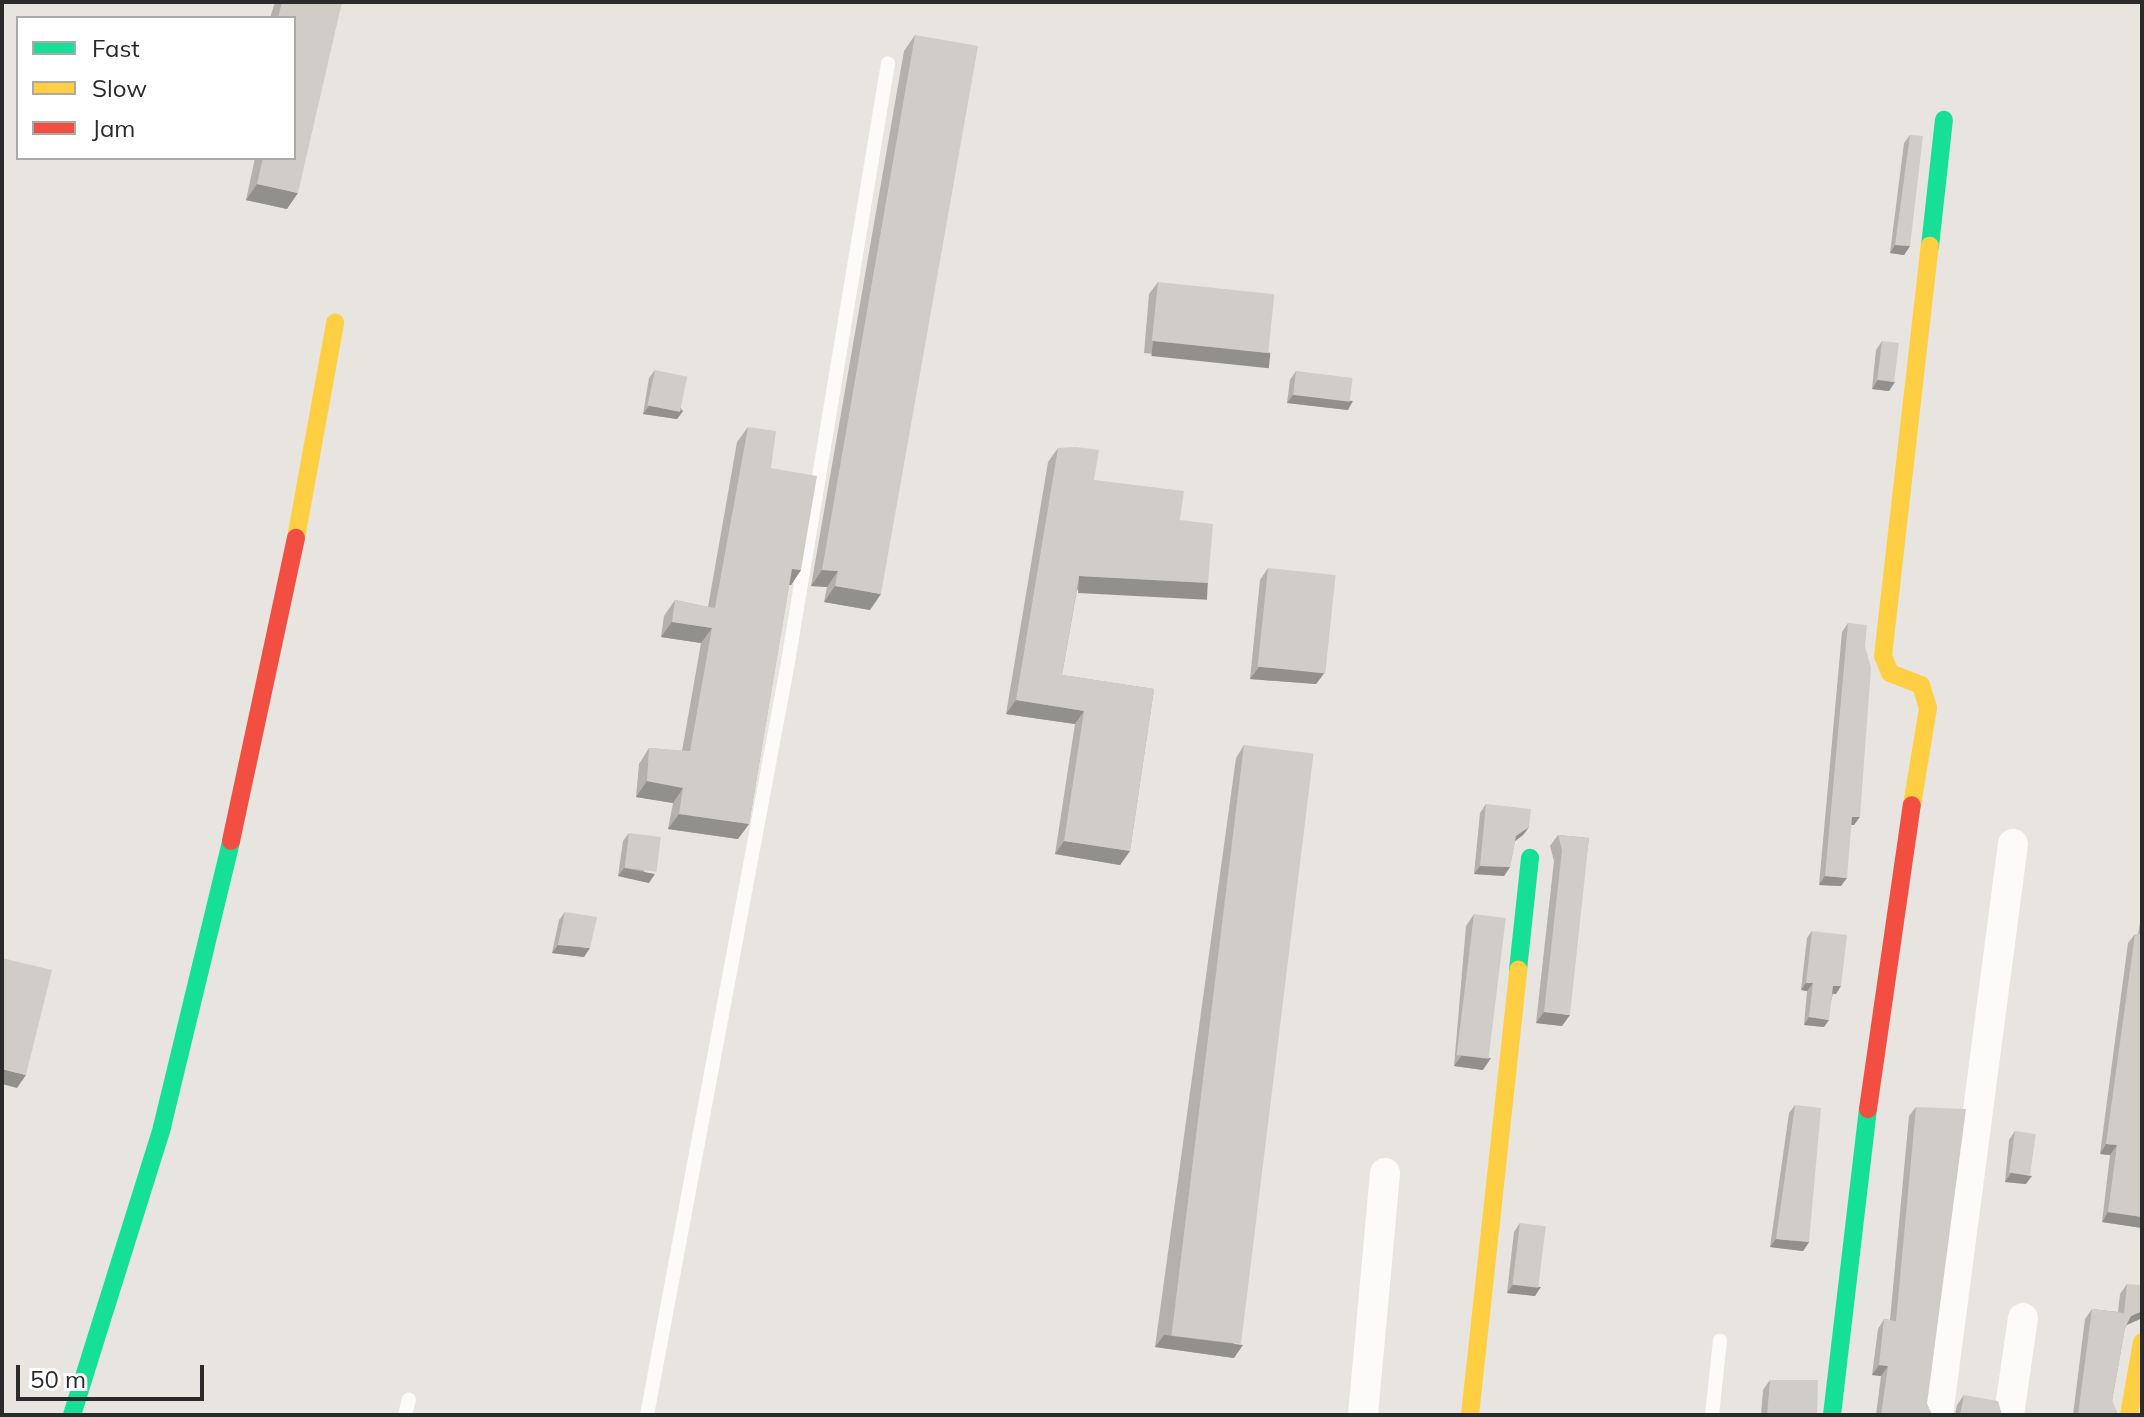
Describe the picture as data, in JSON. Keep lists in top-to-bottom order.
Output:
{
  "legend": ["Fast", "Slow", "Jam"],
  "scale_bar": "50 m"
}
